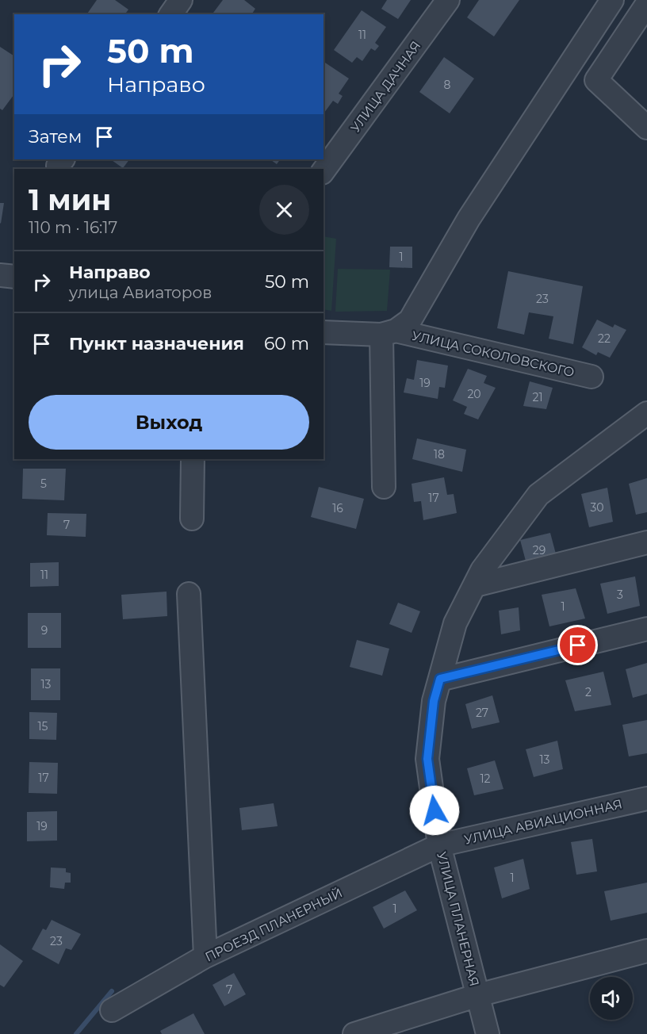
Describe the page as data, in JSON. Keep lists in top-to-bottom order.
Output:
{
  "streets": {
    "street": [
      "УЛИЦА ДАЧНАЯ",
      "УЛИЦА СОКОЛОВСКОГО",
      "УЛИЦА АВИАЦИОННАЯ",
      "УЛИЦА ПЛАНЕРНАЯ",
      "ПРОЕЗД ПЛАНЕРНЫЙ"
    ]
  },
  "crossings": [
    ["УЛИЦА АВИАЦИОННАЯ", "УЛИЦА ПЛАНЕРНАЯ"],
    ["УЛИЦА АВИАЦИОННАЯ", "ПРОЕЗД ПЛАНЕРНЫЙ"],
    ["УЛИЦА ПЛАНЕРНАЯ", "ПРОЕЗД ПЛАНЕРНЫЙ"]
  ],
  "house_numbers": [
    "11",
    "8",
    "1",
    "23",
    "22",
    "19",
    "20",
    "21",
    "18",
    "5",
    "17",
    "30",
    "16",
    "7",
    "29",
    "11",
    "3",
    "1",
    "9",
    "13",
    "2",
    "27",
    "15",
    "13",
    "17",
    "12",
    "19",
    "1",
    "1",
    "23",
    "7"
  ],
  "page": {
    "turn": ["50 m", "Направо"],
    "then": "Затем",
    "heading": ["1 мин", "110 m · 16:17"],
    "list": [
      {
        "name": "Направо",
        "note": "улица Авиаторов",
        "value": "50 m"
      },
      {
        "name": "Пункт назначения",
        "value": "60 m"
      }
    ],
    "buttons": "Выход"
  }
}
